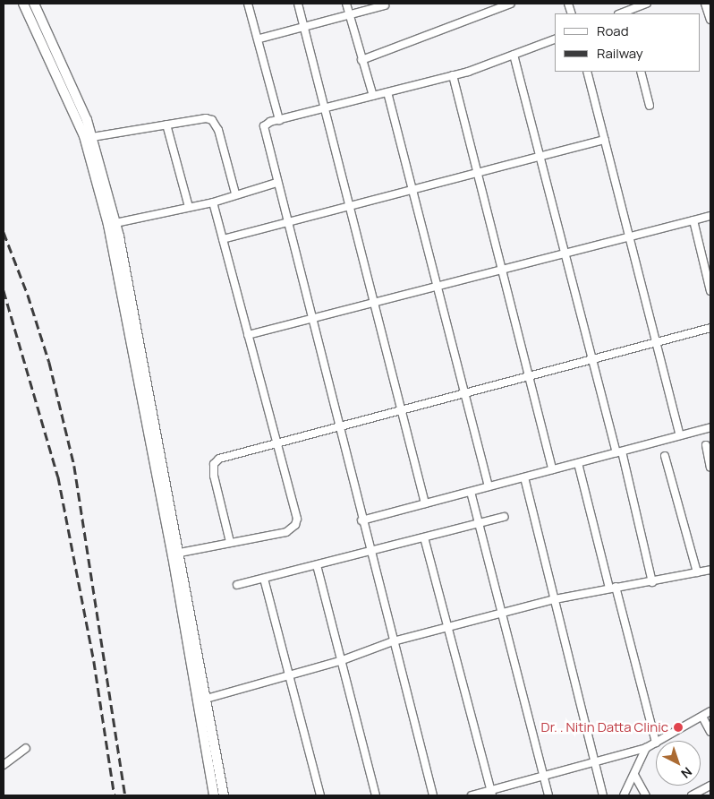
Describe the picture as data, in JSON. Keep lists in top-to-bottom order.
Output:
{
  "places": ["Dr. . Nitin Datta Clinic"],
  "legend": ["Road", "Railway"],
  "north": "bottom right"
}
